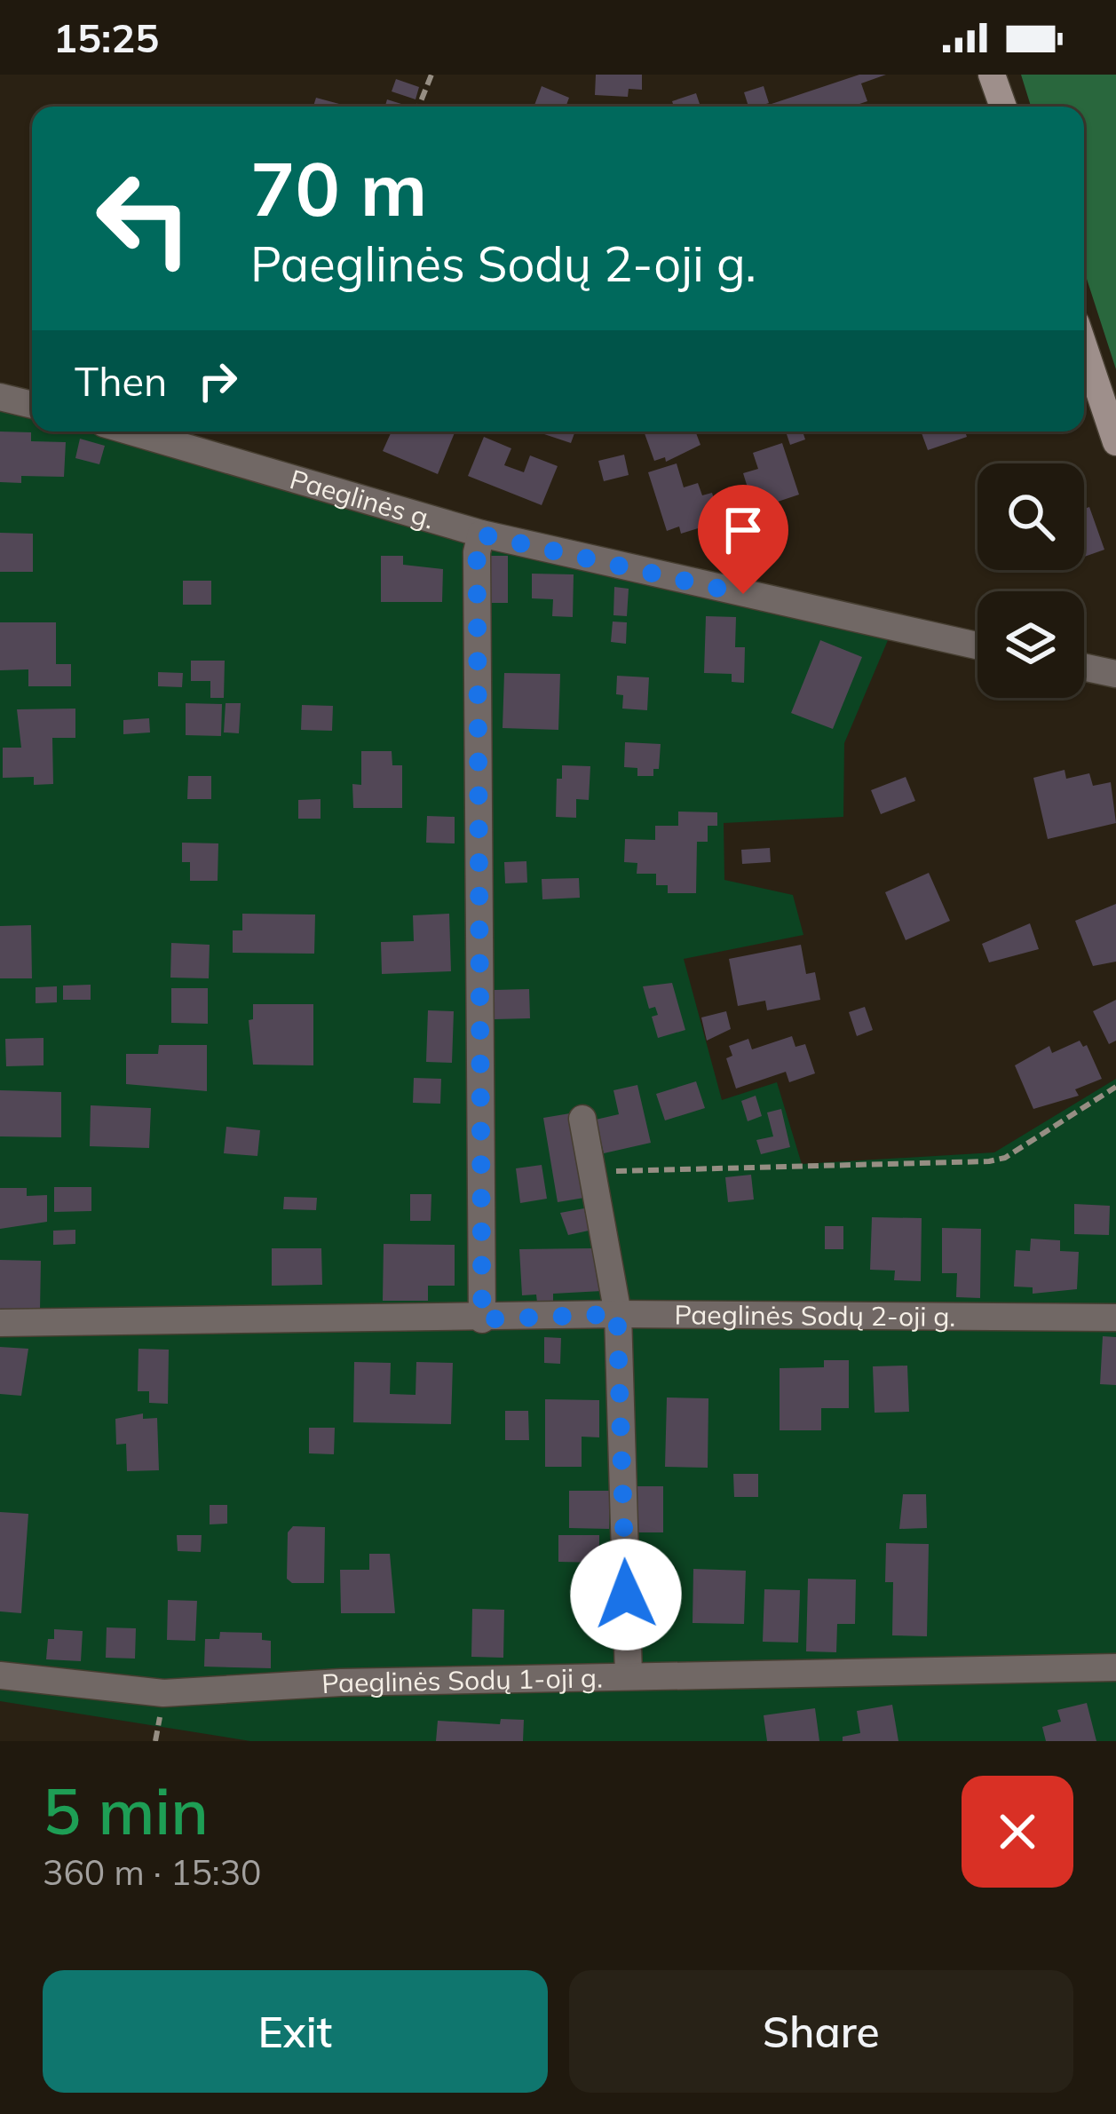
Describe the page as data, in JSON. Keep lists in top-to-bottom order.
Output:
{
  "streets": {
    "street": ["Paeglinės g.", "Paeglinės Sodų 2-oji g.", "Paeglinės Sodų 1-oji g."]
  },
  "page": {
    "status": "15:25",
    "turn": ["70 m", "Paeglinės Sodų 2-oji g."],
    "then": "Then",
    "heading": ["5 min", "360 m · 15:30"],
    "buttons": ["Exit", "Share"]
  }
}
